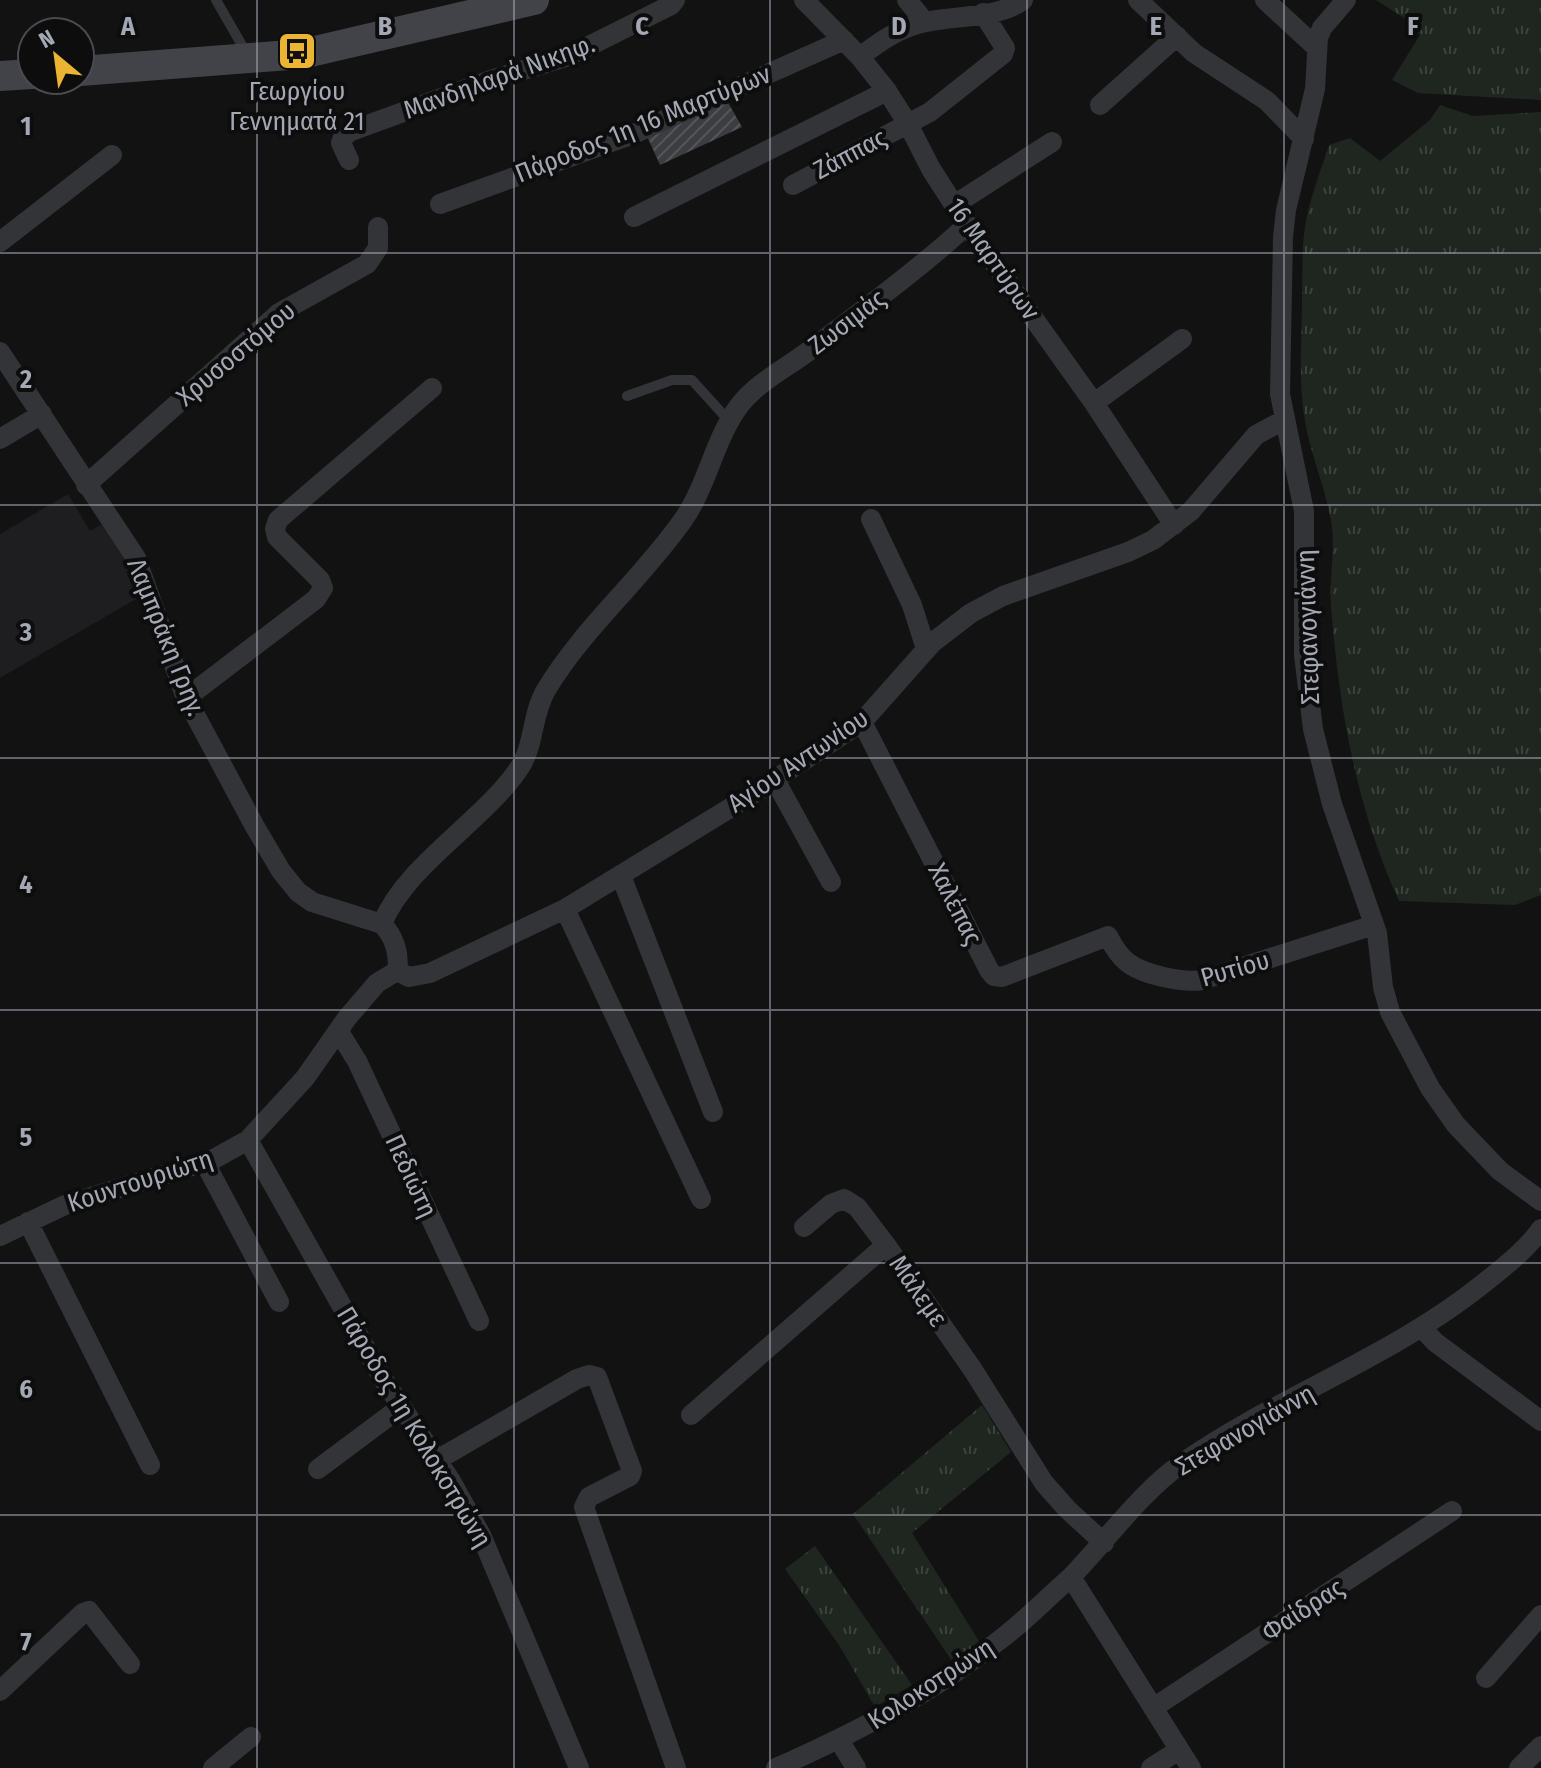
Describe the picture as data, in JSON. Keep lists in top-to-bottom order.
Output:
{
  "streets": {
    "street": [
      "Μανδηλαρά Νικηφ.",
      "Πάροδος 1η 16 Μαρτύρων",
      "Ζάππας",
      "16 Μαρτύρων",
      "Ζωσιμάς",
      "Χρυσοστόμου",
      "Στεφανογιάννη",
      "Λαμπράκη Γρηγ.",
      "Αγίου Αντωνίου",
      "Χαλέπας",
      "Ρυτίου",
      "Πεδιώτη",
      "Κουντουριώτη",
      "Μάλεμε",
      "Πάροδος 1η Κολοκοτρώνη",
      "Φαίδρας",
      "Κολοκοτρώνη"
    ]
  },
  "crossings": [
    ["Πάροδος 1η 16 Μαρτύρων", "16 Μαρτύρων"],
    ["Ζάππας", "16 Μαρτύρων"],
    ["16 Μαρτύρων", "Ζωσιμάς"],
    ["16 Μαρτύρων", "Αγίου Αντωνίου"],
    ["Ζωσιμάς", "Λαμπράκη Γρηγ."],
    ["Χρυσοστόμου", "Λαμπράκη Γρηγ."],
    ["Στεφανογιάννη", "Αγίου Αντωνίου"],
    ["Στεφανογιάννη", "Ρυτίου"],
    ["Στεφανογιάννη", "Μάλεμε"],
    ["Στεφανογιάννη", "Κολοκοτρώνη"],
    ["Αγίου Αντωνίου", "Χαλέπας"],
    ["Αγίου Αντωνίου", "Κουντουριώτη"],
    ["Χαλέπας", "Ρυτίου"],
    ["Πεδιώτη", "Κουντουριώτη"],
    ["Κουντουριώτη", "Πάροδος 1η Κολοκοτρώνη"]
  ],
  "places": {
    "bus stop": ["Γεωργίου Γεννηματά 21"]
  },
  "north": "top left",
  "grid": {
    "columns": [
      "A",
      "B",
      "C",
      "D",
      "E",
      "F"
    ],
    "rows": [
      "1",
      "2",
      "3",
      "4",
      "5",
      "6",
      "7"
    ]
  }
}
